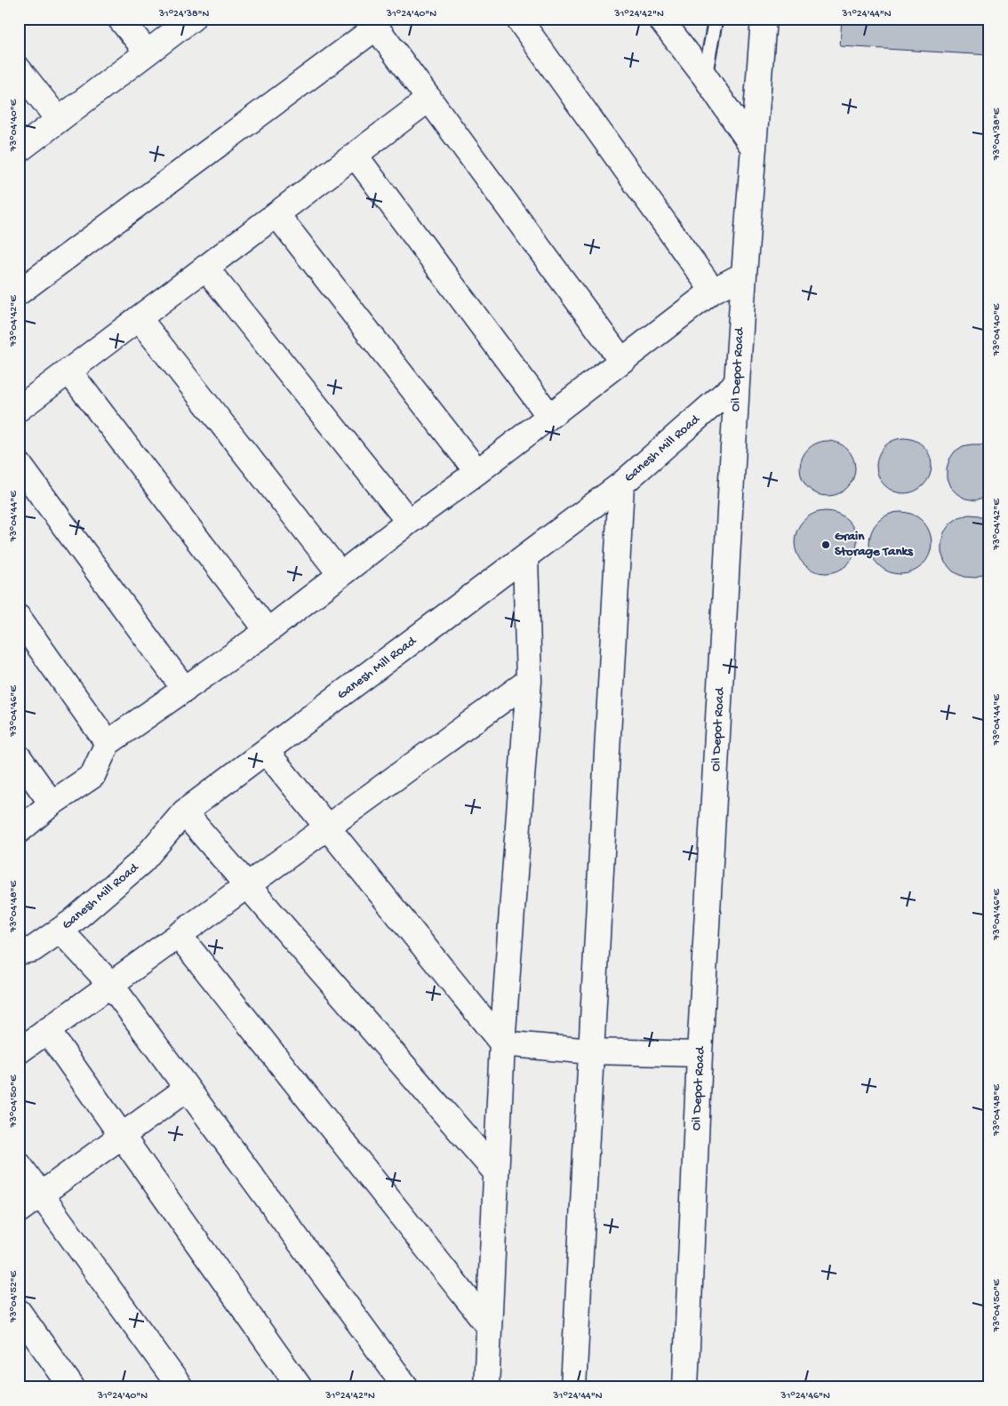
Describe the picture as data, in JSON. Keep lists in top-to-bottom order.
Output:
{
  "streets": {
    "street": ["Oil Depot Road", "Ganesh Mill Road"]
  },
  "crossings": [
    ["Oil Depot Road", "Ganesh Mill Road"]
  ],
  "places": ["Grain Storage Tanks"],
  "coordinates": [
    "31°24'38\"N",
    "31°24'40\"N",
    "31°24'42\"N",
    "31°24'44\"N",
    "73°04'40\"E",
    "73°04'38\"E",
    "73°04'42\"E",
    "73°04'44\"E",
    "73°04'46\"E",
    "73°04'48\"E",
    "73°04'50\"E",
    "73°04'52\"E",
    "31°24'46\"N"
  ]
}
